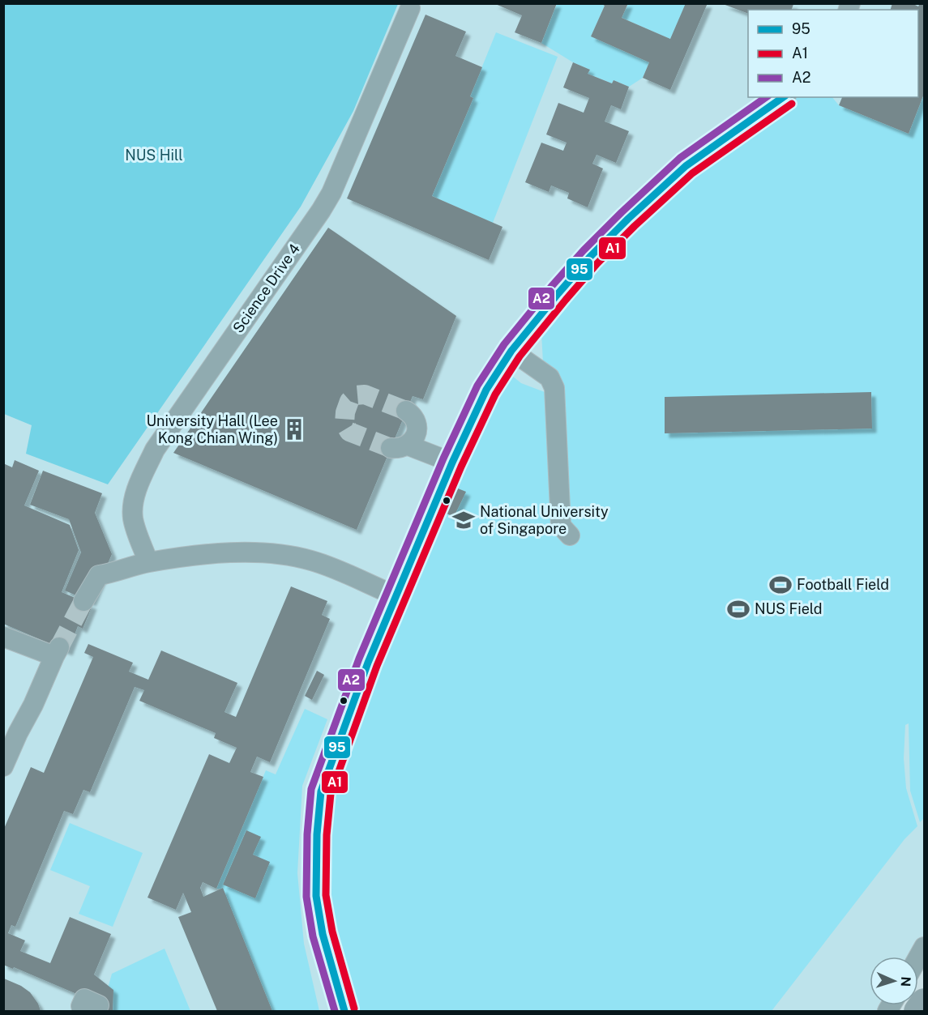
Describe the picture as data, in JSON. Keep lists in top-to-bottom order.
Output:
{
  "streets": {
    "street": ["Science Drive 4"]
  },
  "parks": ["NUS Hill"],
  "places": {
    "building": ["University Hall (Lee Kong Chian Wing)"],
    "school or university": ["National University of Singapore"],
    "sports": ["Football Field", "NUS Field"]
  },
  "lines": ["transit line 95", "transit line A2", "transit line A1"],
  "legend": ["95", "A1", "A2"],
  "north": "right"
}
